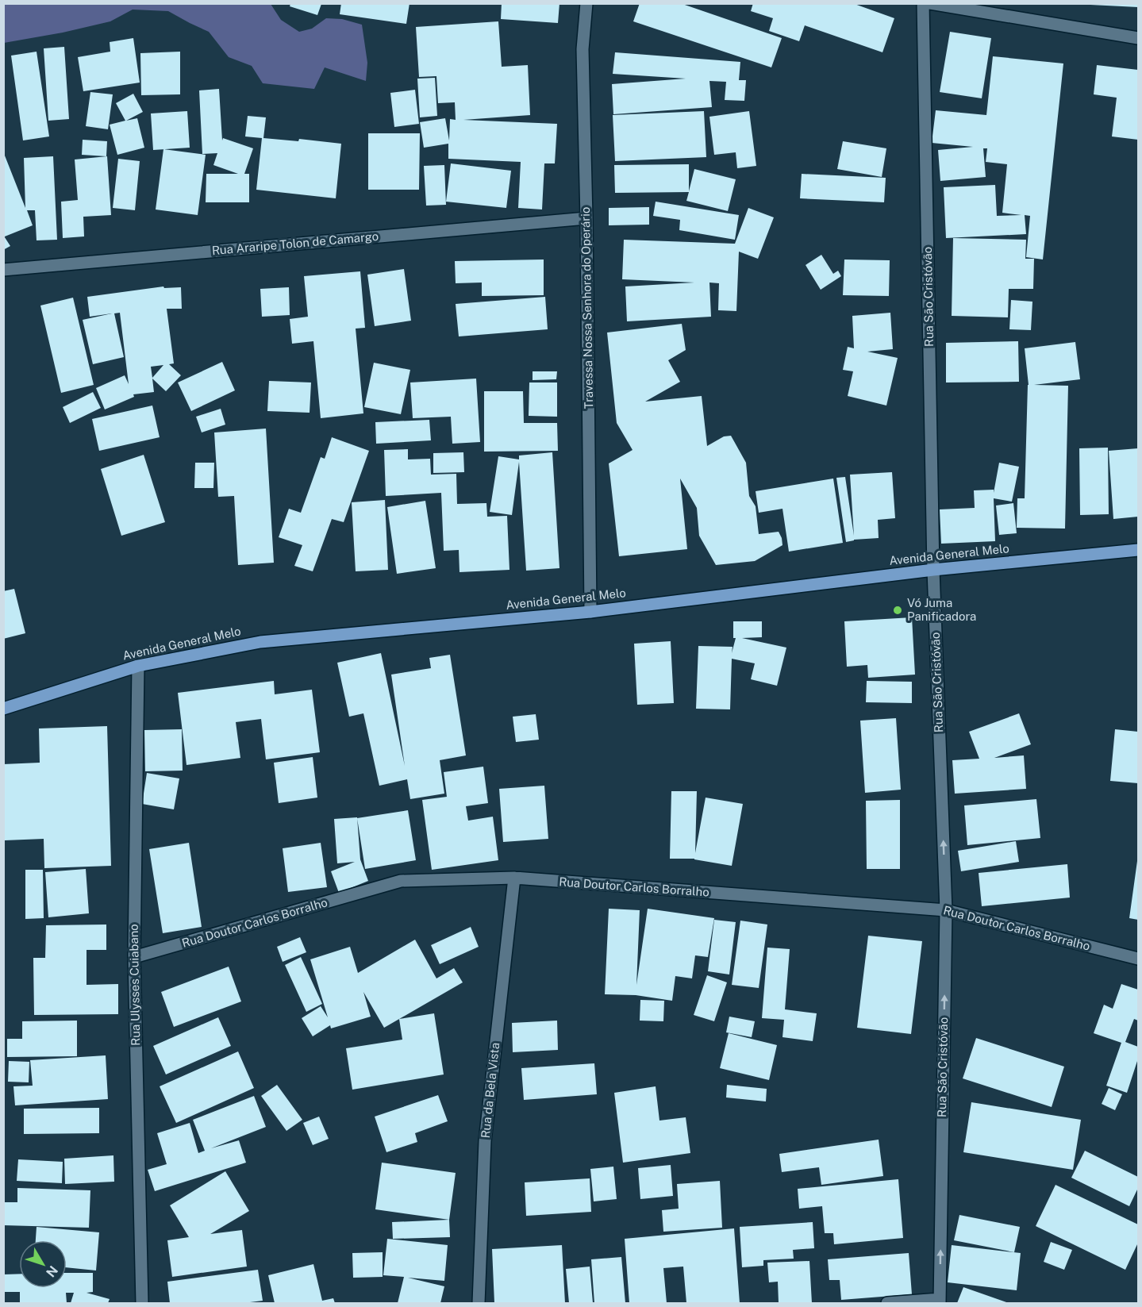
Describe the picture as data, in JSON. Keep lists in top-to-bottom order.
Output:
{
  "streets": {
    "main road": ["Avenida General Melo"],
    "street": [
      "Rua Araripe Tolon de Camargo",
      "Rua São Cristóvão",
      "Travessa Nossa Senhora do Operário",
      "Rua Doutor Carlos Borralho",
      "Rua Ulysses Cuiabano",
      "Rua da Bela Vista"
    ]
  },
  "crossings": [
    ["Rua Araripe Tolon de Camargo", "Travessa Nossa Senhora do Operário"],
    ["Rua São Cristóvão", "Avenida General Melo"],
    ["Rua São Cristóvão", "Rua Doutor Carlos Borralho"],
    ["Travessa Nossa Senhora do Operário", "Avenida General Melo"],
    ["Avenida General Melo", "Rua Ulysses Cuiabano"],
    ["Rua Doutor Carlos Borralho", "Rua Ulysses Cuiabano"],
    ["Rua Doutor Carlos Borralho", "Rua da Bela Vista"]
  ],
  "one_way": ["Rua São Cristóvão"],
  "places": ["Vó Juma Panificadora"],
  "north": "bottom right"
}
